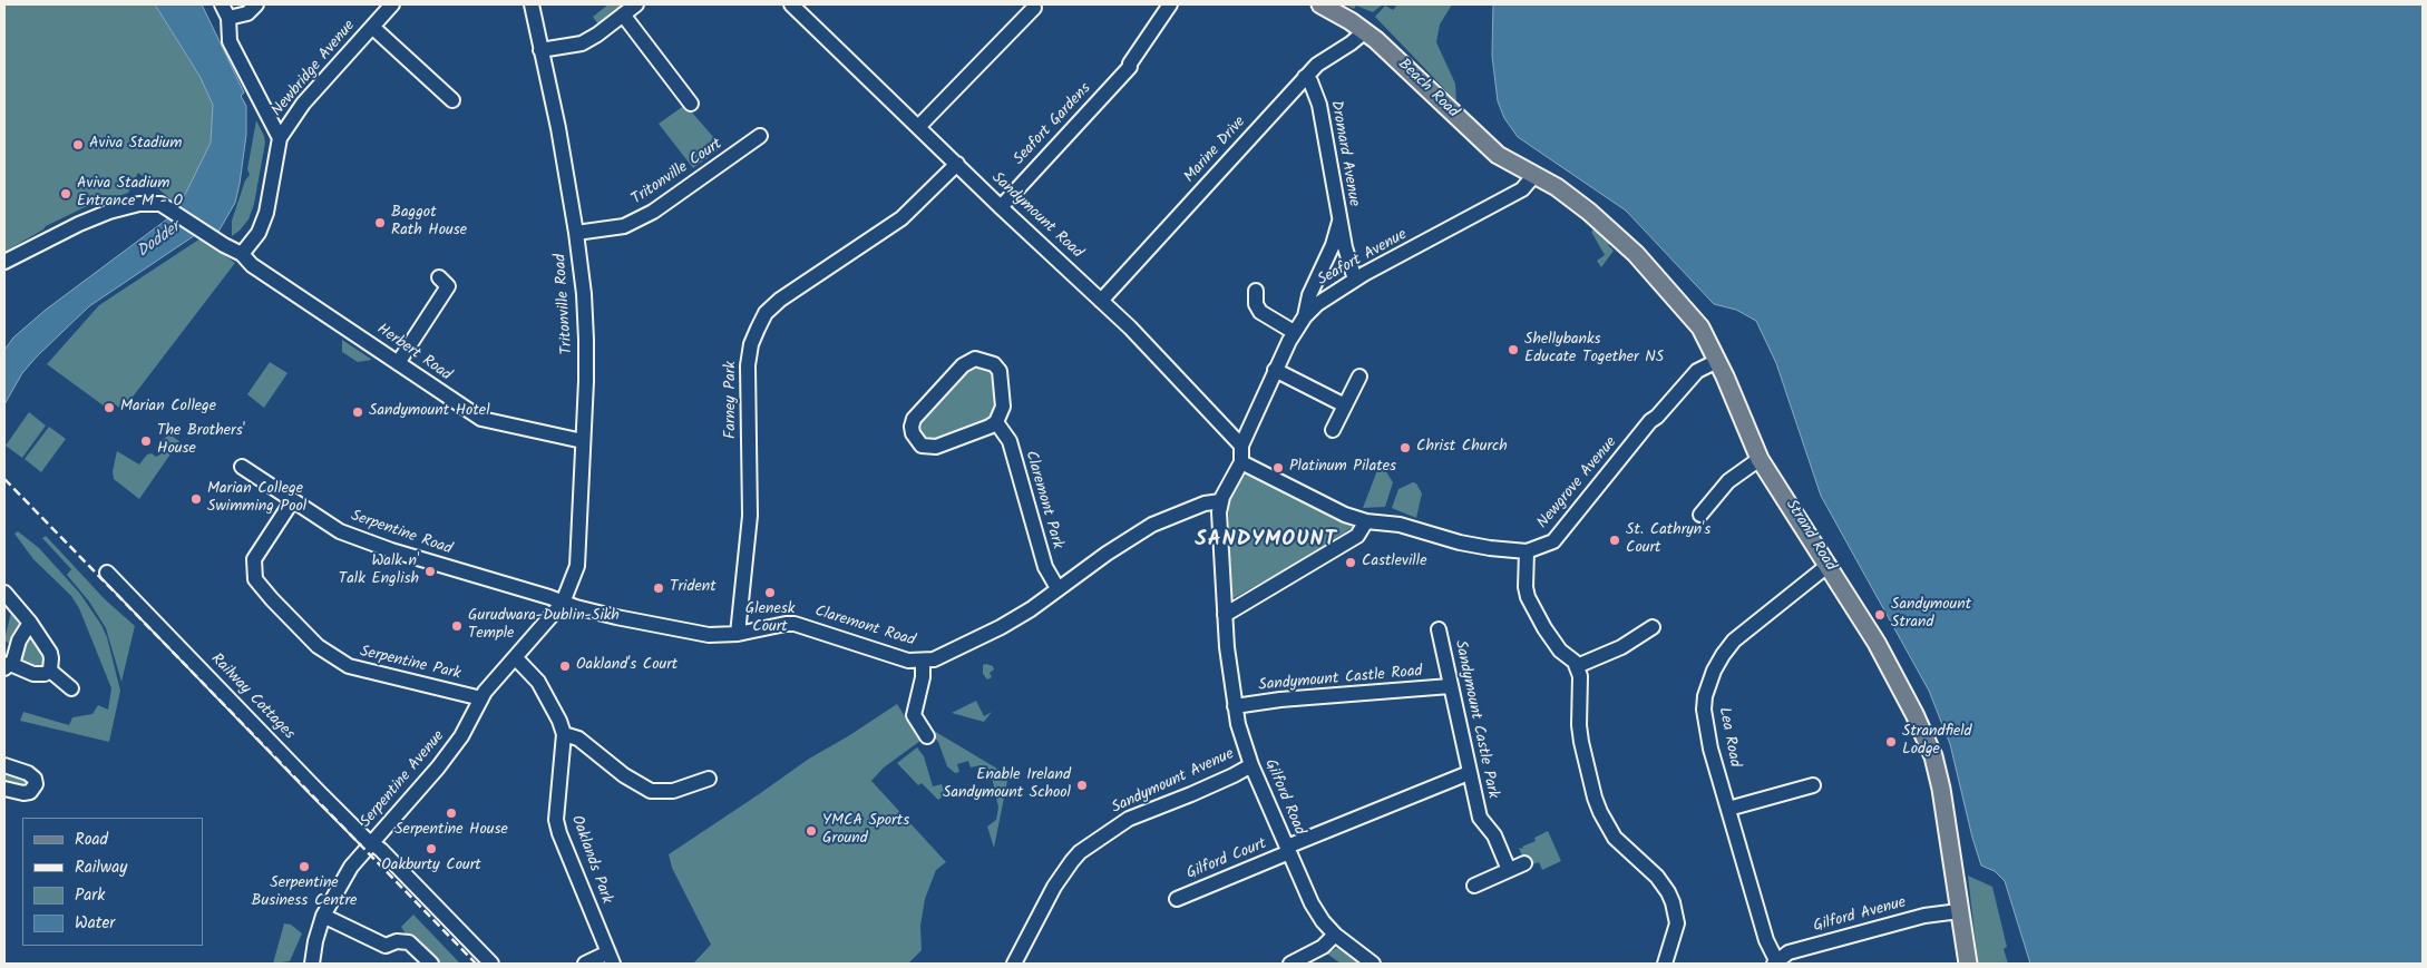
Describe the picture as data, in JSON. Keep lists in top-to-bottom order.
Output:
{
  "streets": {
    "main road": ["Beach Road", "Strand Road"],
    "street": [
      "Newbridge Avenue",
      "Seafort Gardens",
      "Marine Drive",
      "Dromard Avenue",
      "Tritonville Court",
      "Sandymount Road",
      "Seafort Avenue",
      "Tritonville Road",
      "Herbert Road",
      "Farney Park",
      "Newgrove Avenue",
      "Claremont Park",
      "Serpentine Road",
      "Claremont Road",
      "Serpentine Park",
      "Sandymount Castle Road",
      "Railway Cottages",
      "Sandymount Castle Park",
      "Lea Road",
      "Serpentine Avenue",
      "Sandymount Avenue",
      "Gilford Road",
      "Oaklands Park",
      "Gilford Court",
      "Gilford Avenue"
    ]
  },
  "crossings": [
    ["Newbridge Avenue", "Herbert Road"],
    ["Beach Road", "Marine Drive"],
    ["Beach Road", "Seafort Avenue"],
    ["Beach Road", "Strand Road"],
    ["Seafort Gardens", "Sandymount Road"],
    ["Marine Drive", "Dromard Avenue"],
    ["Marine Drive", "Sandymount Road"],
    ["Dromard Avenue", "Seafort Avenue"],
    ["Tritonville Court", "Tritonville Road"],
    ["Sandymount Road", "Seafort Avenue"],
    ["Sandymount Road", "Farney Park"],
    ["Seafort Avenue", "Strand Road"],
    ["Tritonville Road", "Herbert Road"],
    ["Tritonville Road", "Serpentine Road"],
    ["Tritonville Road", "Claremont Road"],
    ["Tritonville Road", "Serpentine Avenue"],
    ["Farney Park", "Claremont Road"],
    ["Newgrove Avenue", "Strand Road"],
    ["Claremont Park", "Claremont Road"],
    ["Serpentine Road", "Claremont Road"],
    ["Serpentine Road", "Serpentine Park"],
    ["Serpentine Road", "Serpentine Avenue"],
    ["Strand Road", "Lea Road"],
    ["Strand Road", "Gilford Avenue"],
    ["Claremont Road", "Serpentine Avenue"],
    ["Claremont Road", "Gilford Road"],
    ["Serpentine Park", "Serpentine Avenue"],
    ["Sandymount Castle Road", "Sandymount Castle Park"],
    ["Sandymount Castle Road", "Gilford Road"],
    ["Railway Cottages", "Serpentine Avenue"],
    ["Sandymount Castle Park", "Gilford Court"],
    ["Lea Road", "Gilford Avenue"],
    ["Serpentine Avenue", "Oaklands Park"],
    ["Sandymount Avenue", "Gilford Road"],
    ["Gilford Road", "Gilford Court"]
  ],
  "districts": ["SANDYMOUNT"],
  "water": ["Dodder"],
  "places": [
    "Aviva Stadium",
    "Aviva Stadium Entrance M - O",
    "Baggot Rath House",
    "Shellybanks Educate Together NS",
    "Marian College",
    "Sandymount Hotel",
    "The Brothers' House",
    "Christ Church",
    "Platinum Pilates",
    "Marian College Swimming Pool",
    "St. Cathryn's Court",
    "Castleville",
    "Walk n' Talk English",
    "Trident",
    "Glenesk Court",
    "Sandymount Strand",
    "Gurudwara-Dublin-Sikh Temple",
    "Oakland's Court",
    "Strandfield Lodge",
    "Enable Ireland Sandymount School",
    "Serpentine House",
    "YMCA Sports Ground",
    "Oakburty Court",
    "Serpentine Business Centre"
  ],
  "legend": [
    "Road",
    "Railway",
    "Park",
    "Water"
  ]
}
